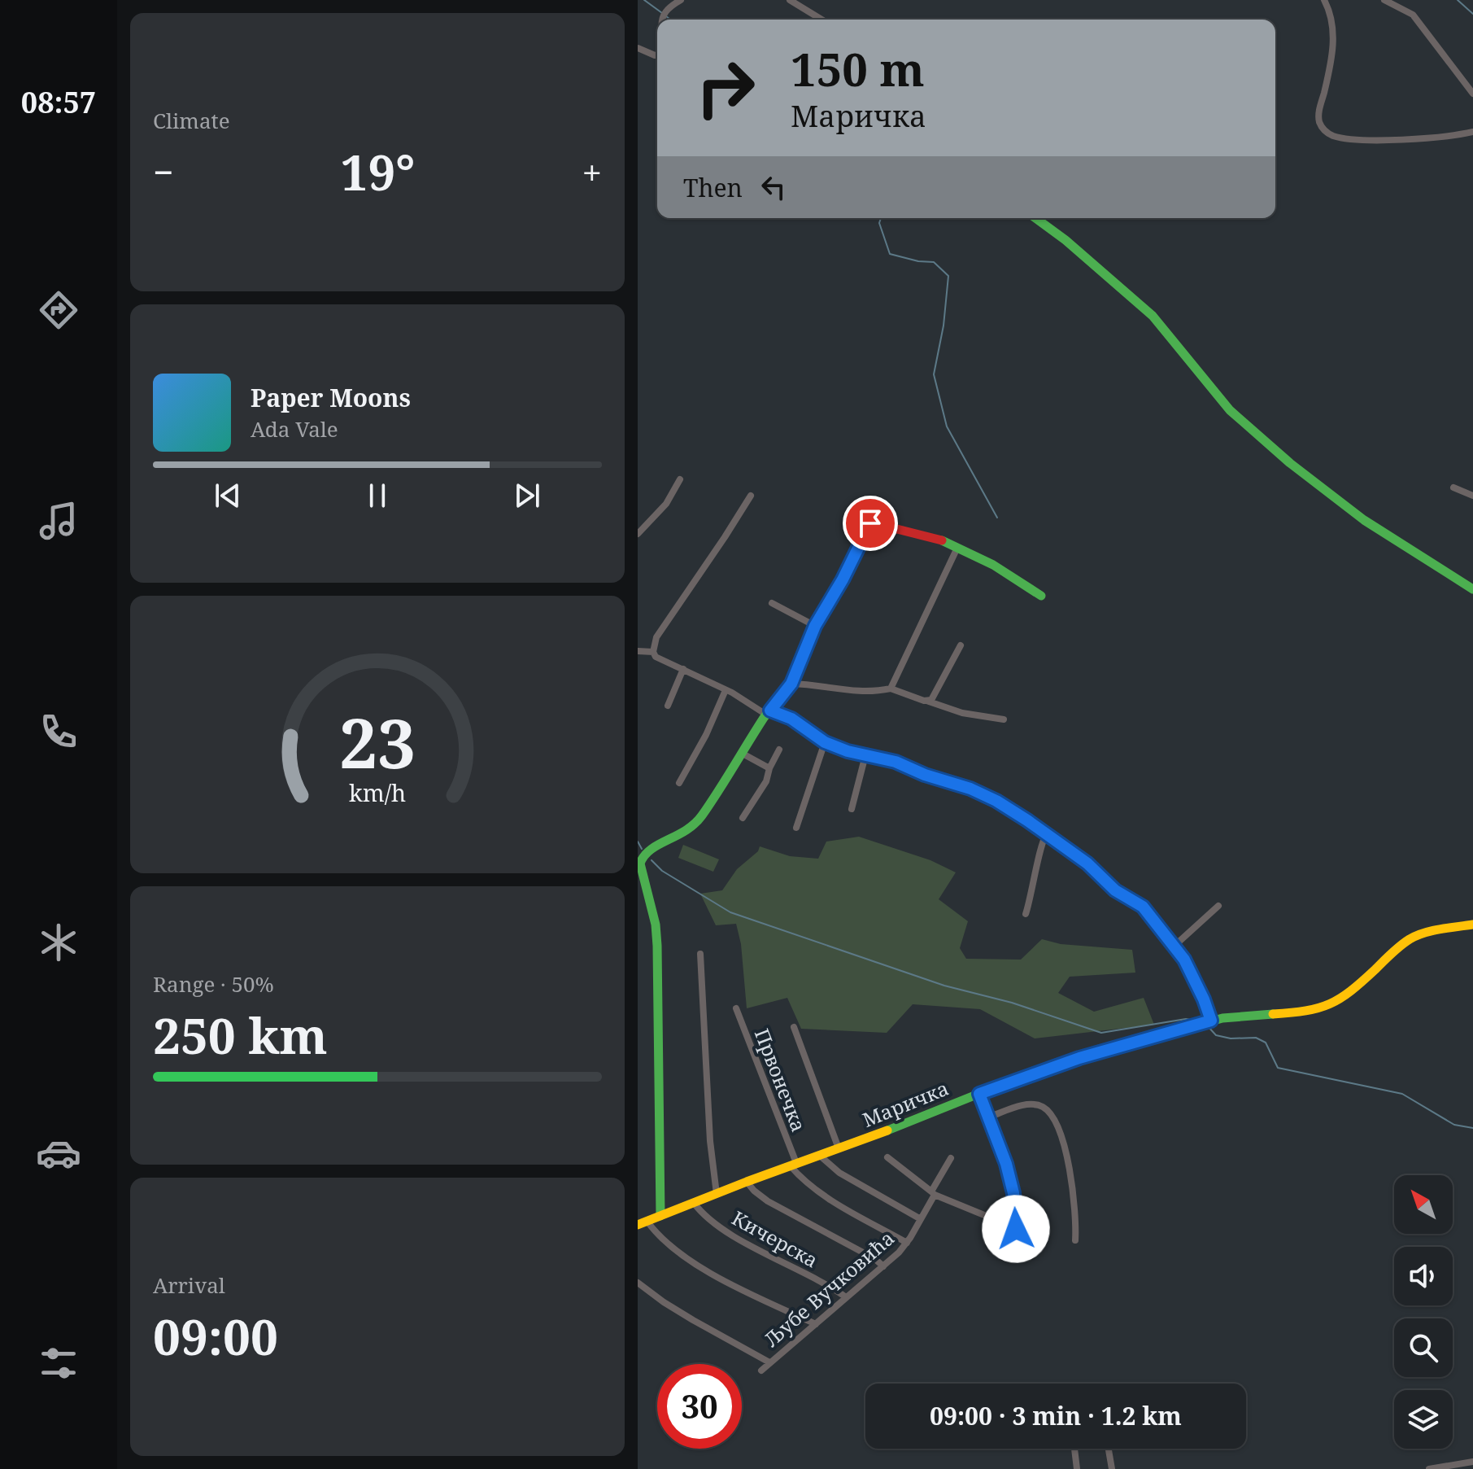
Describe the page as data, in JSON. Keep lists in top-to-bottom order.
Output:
{
  "streets": {
    "street": [
      "Првонечка",
      "Маричка",
      "Кичерска",
      "Љубе Вучковића"
    ]
  },
  "crossings": [
    ["Првонечка", "Маричка"],
    ["Маричка", "Кичерска"],
    ["Кичерска", "Љубе Вучковића"]
  ],
  "north": "top left",
  "page": {
    "tabs": "08:57",
    "tile": [
      "Climate",
      ["Range · 50%", "250 km"],
      ["Arrival", "09:00"]
    ],
    "turn": ["150 m", "Маричка"],
    "heat": ["−", "19°", "+"],
    "then": "Then",
    "song": ["Paper Moons", "Ada Vale"],
    "limit": "30",
    "trip": "09:00 · 3 min · 1.2 km",
    "gauge": ["23", "km/h"]
  }
}
